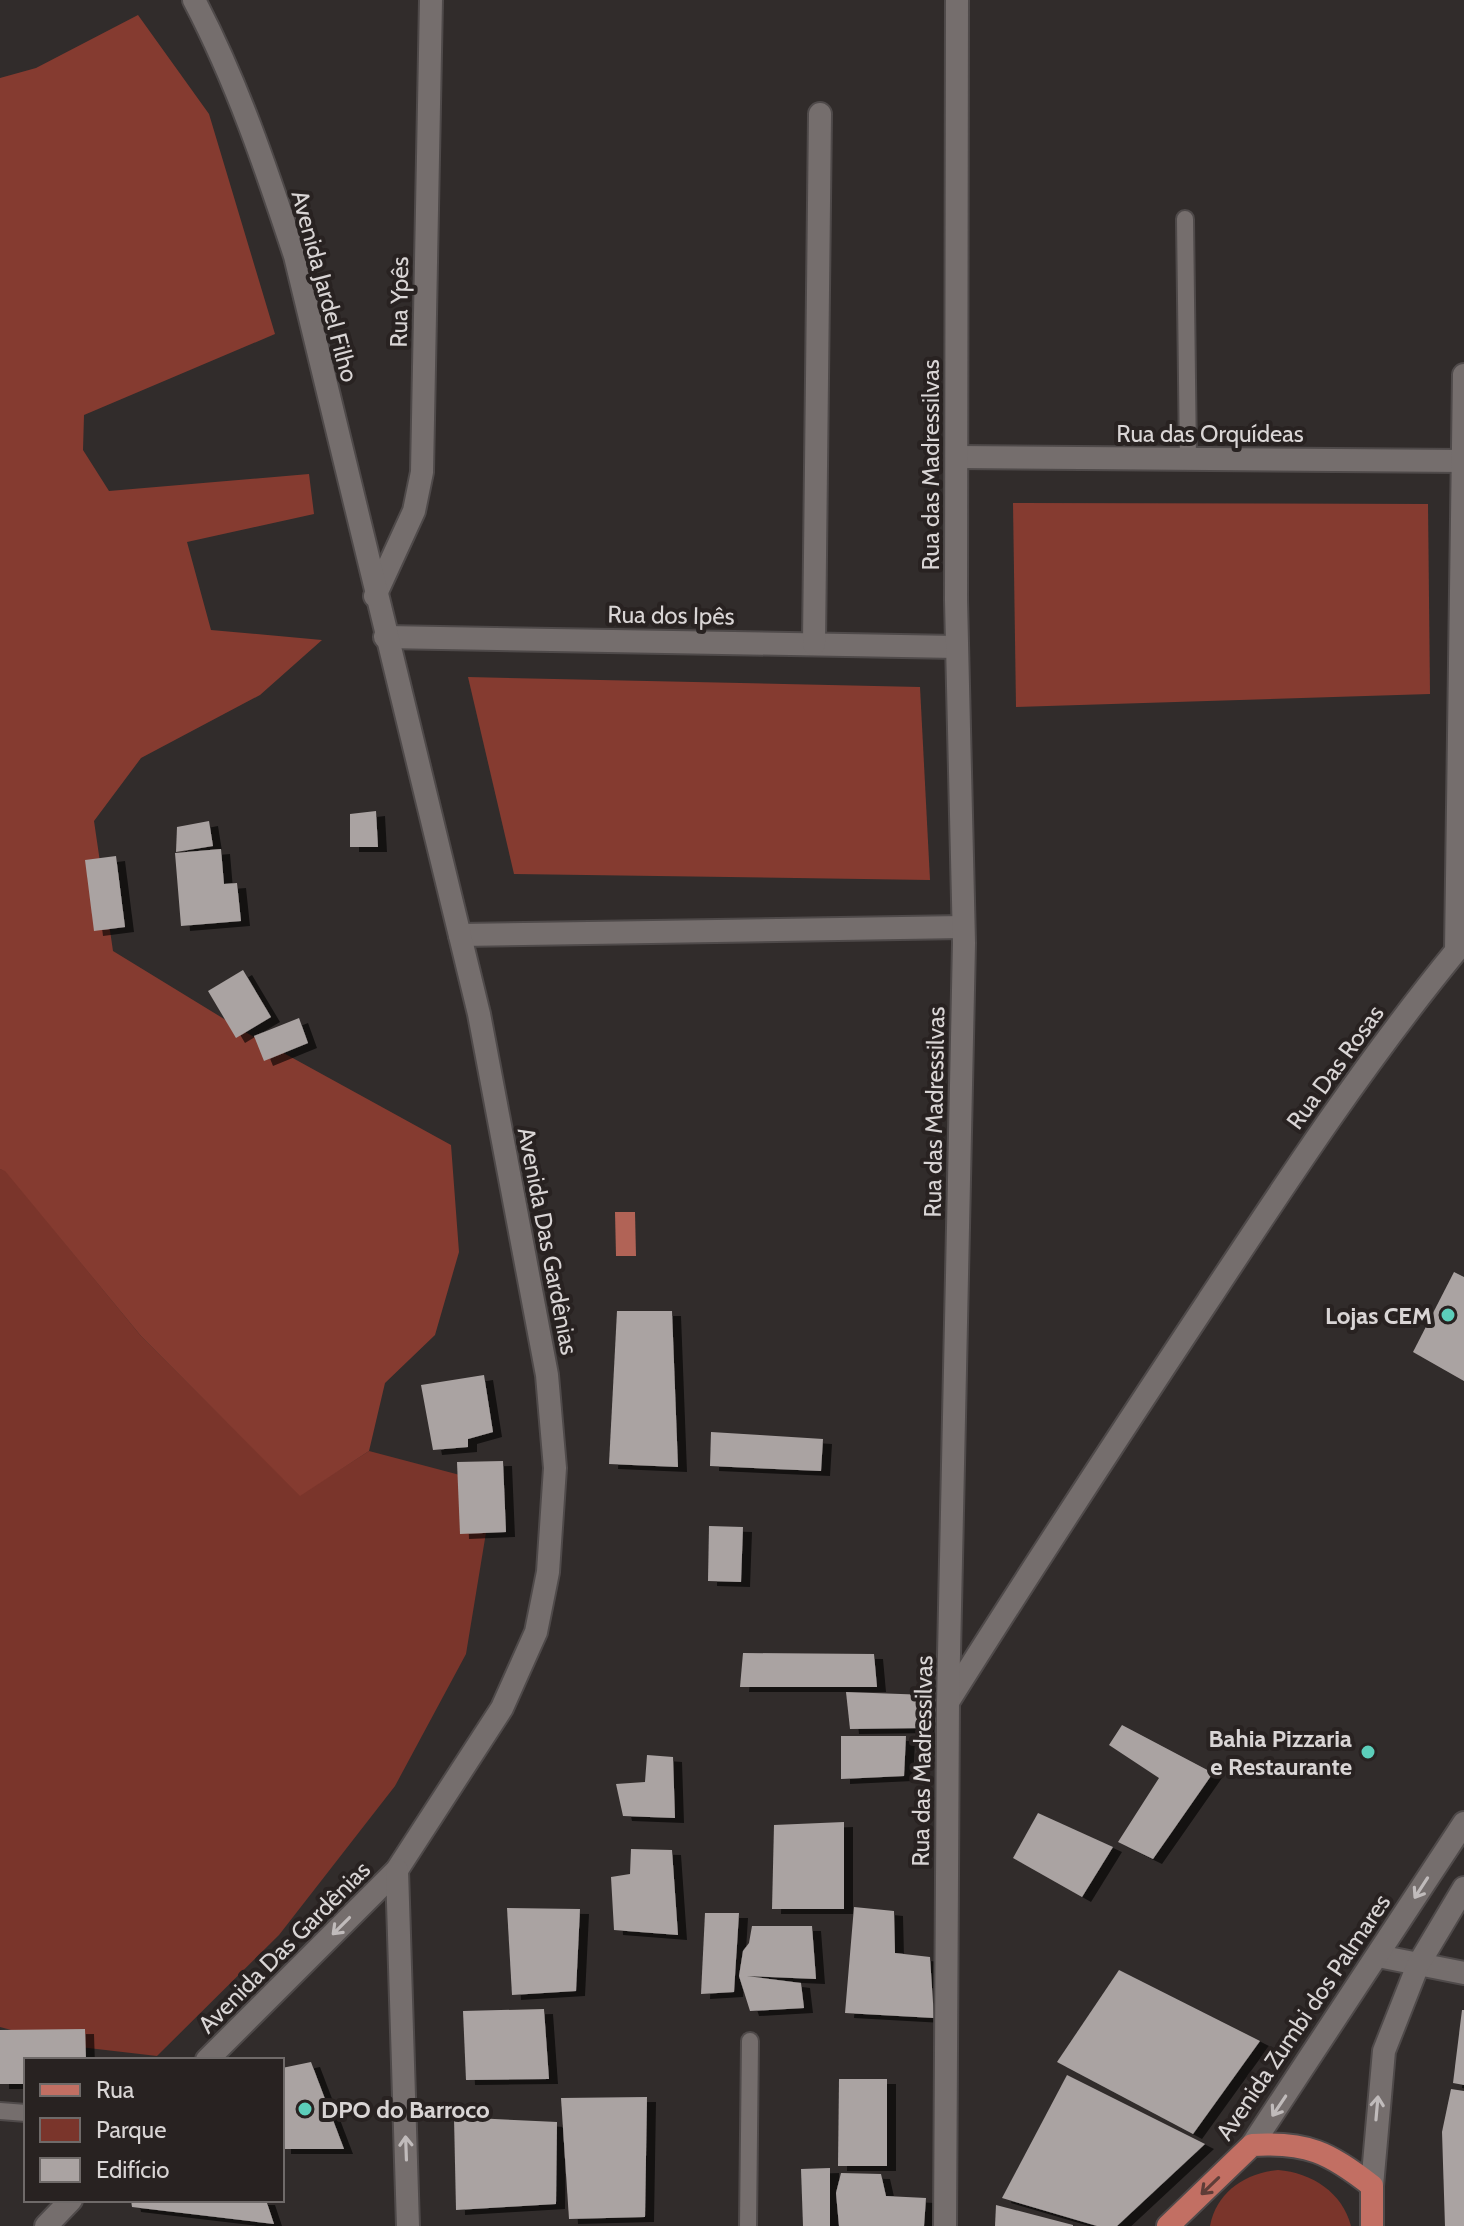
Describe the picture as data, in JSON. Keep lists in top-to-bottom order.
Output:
{
  "streets": {
    "main road": ["Avenida Zumbi dos Palmares"],
    "street": [
      "Avenida Jardel Filho",
      "Rua Ypês",
      "Rua das Orquídeas",
      "Rua das Madressilvas",
      "Rua dos Ipês",
      "Rua Das Rosas",
      "Avenida Das Gardênias"
    ]
  },
  "crossings": [
    ["Avenida Jardel Filho", "Rua Ypês"],
    ["Avenida Jardel Filho", "Avenida Das Gardênias"],
    ["Rua Ypês", "Avenida Das Gardênias"],
    ["Rua das Orquídeas", "Rua das Madressilvas"],
    ["Rua das Orquídeas", "Rua Das Rosas"],
    ["Rua das Madressilvas", "Rua dos Ipês"],
    ["Rua das Madressilvas", "Rua Das Rosas"],
    ["Rua dos Ipês", "Avenida Das Gardênias"]
  ],
  "places": ["Lojas CEM", "Bahia Pizzaria e Restaurante", "DPO do Barroco"],
  "legend": ["Rua", "Parque", "Edifício"]
}
